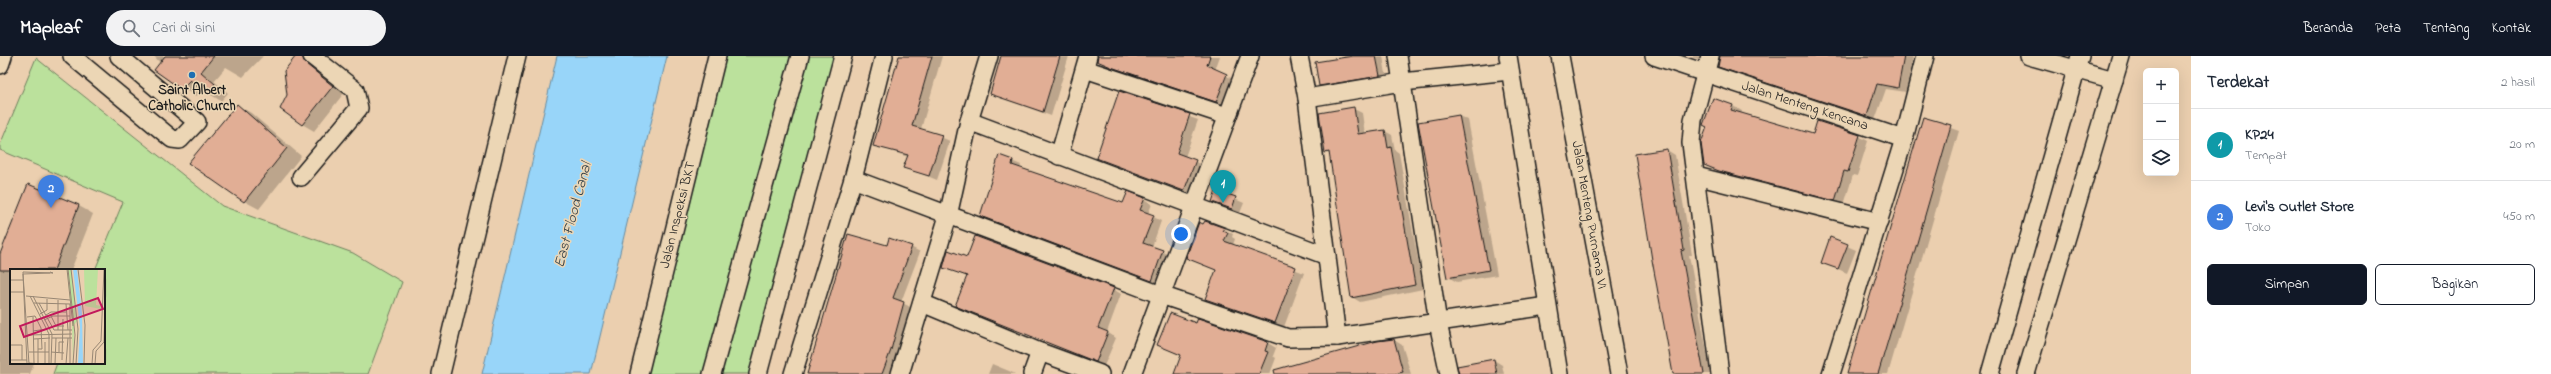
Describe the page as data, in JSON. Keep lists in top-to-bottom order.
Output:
{
  "streets": {
    "street": ["Jalan Menteng Kencana", "Jalan Inspeksi BKT", "Jalan Menteng Purnama VI"]
  },
  "water": ["East Flood Canal"],
  "places": ["Saint Albert Catholic Church"],
  "page": {
    "header": "Mapleaf",
    "search": "Cari di sini",
    "nav": [
      "Beranda",
      "Peta",
      "Tentang",
      "Kontak"
    ],
    "heading": ["Terdekat", "2 hasil"],
    "map_buttons": ["+", "−"],
    "list": [
      {
        "mark": "1",
        "name": "KP24",
        "note": "Tempat",
        "value": "20 m"
      },
      {
        "mark": "2",
        "name": "Levi's Outlet Store",
        "note": "Toko",
        "value": "450 m"
      }
    ],
    "pins": ["1", "2"],
    "buttons": ["Simpan", "Bagikan"]
  }
}
